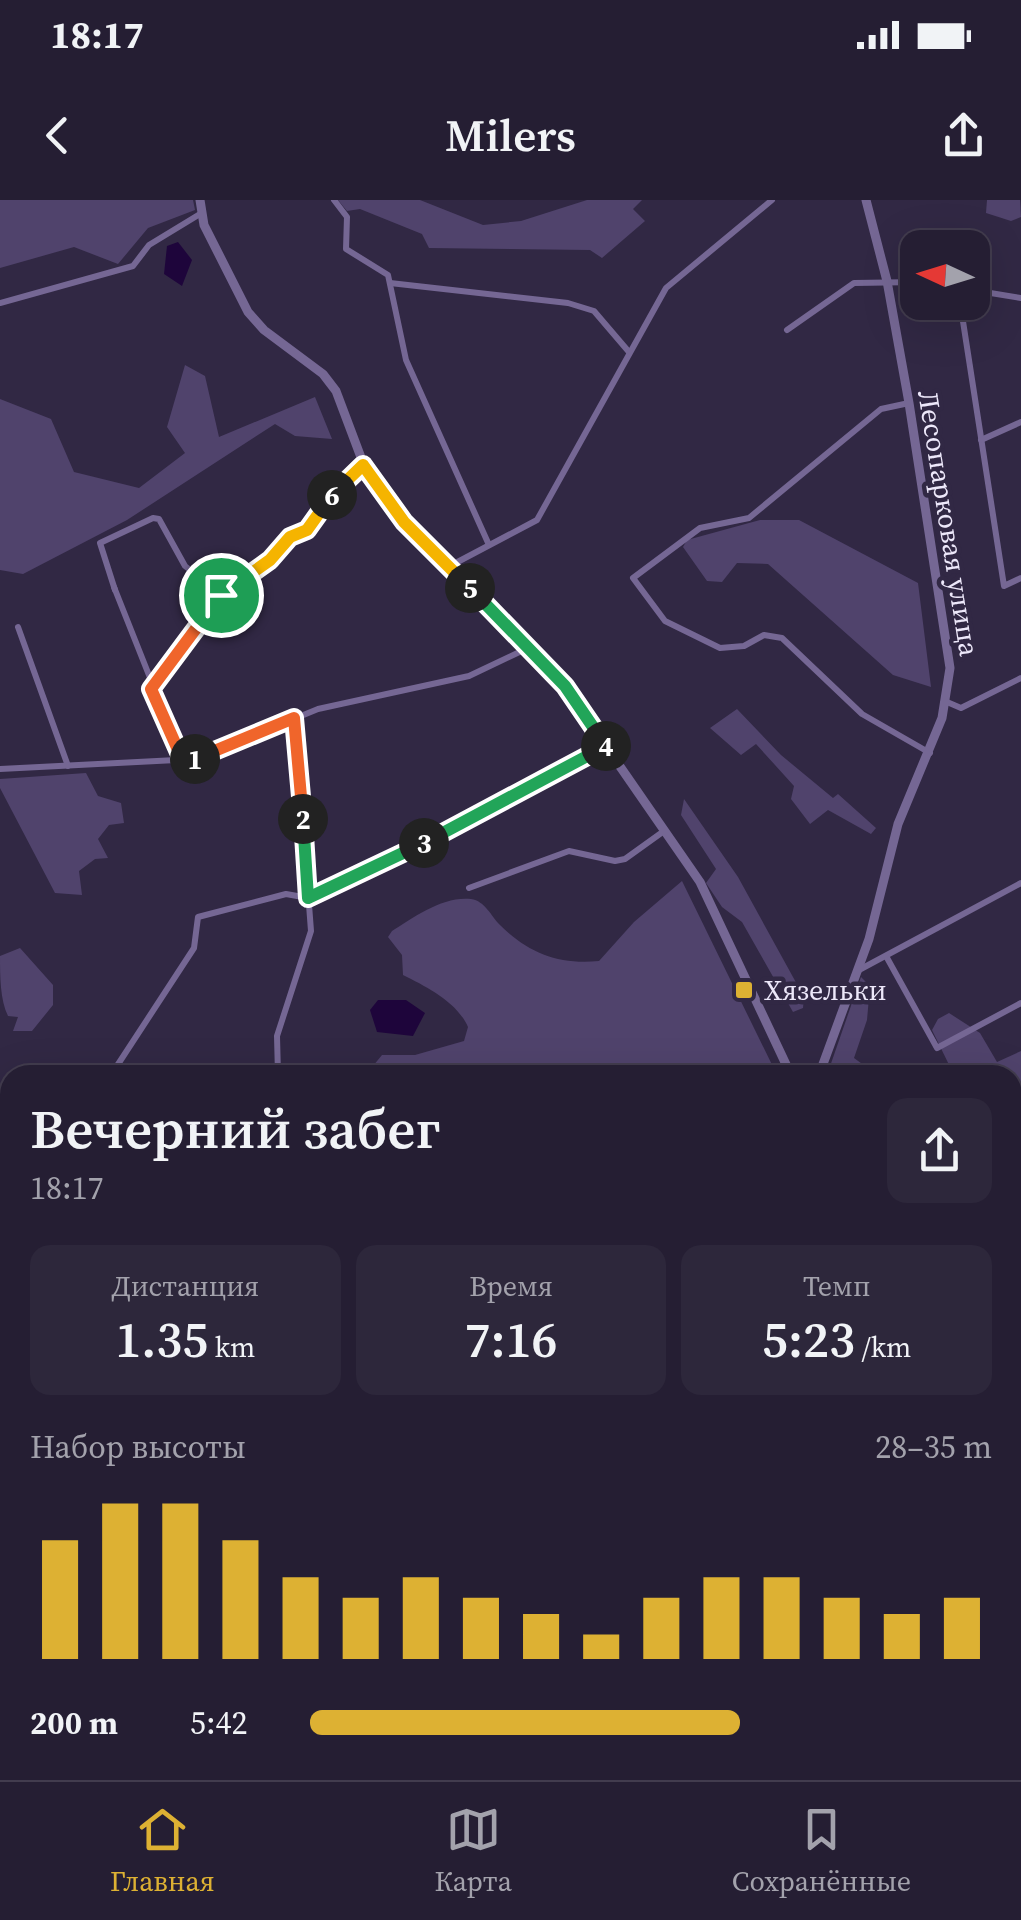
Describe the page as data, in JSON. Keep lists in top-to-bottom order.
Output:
{
  "streets": {
    "street": ["Лесопарковая улица"]
  },
  "places": {
    "transit": ["Хязельки"]
  },
  "north": "left",
  "page": {
    "status": "18:17",
    "header": "Milers",
    "pins": [
      "6",
      "5",
      "4",
      "1",
      "2",
      "3"
    ],
    "heading": ["Вечерний забег", "18:17"],
    "stats": [
      ["Дистанция", "1.35 km"],
      ["Время", "7:16"],
      ["Темп", "5:23 /km"]
    ],
    "chart": ["Набор высоты", "28–35 m"],
    "list": [
      {
        "name": "200 m",
        "note": "5:42"
      }
    ],
    "tabs": ["Главная", "Карта", "Сохранённые"]
  }
}
